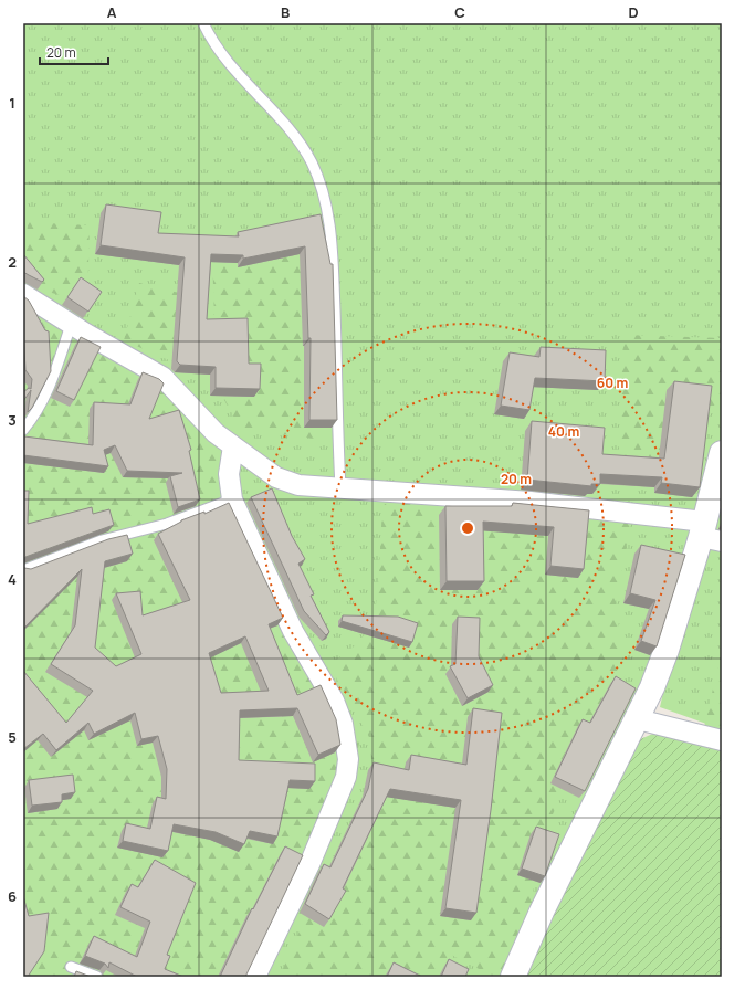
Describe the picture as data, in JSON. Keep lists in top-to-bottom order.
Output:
{
  "scale_bar": "20 m",
  "grid": {
    "columns": [
      "A",
      "B",
      "C",
      "D"
    ],
    "rows": [
      "1",
      "2",
      "3",
      "4",
      "5",
      "6"
    ]
  },
  "rings": ["60 m", "40 m", "20 m"]
}
